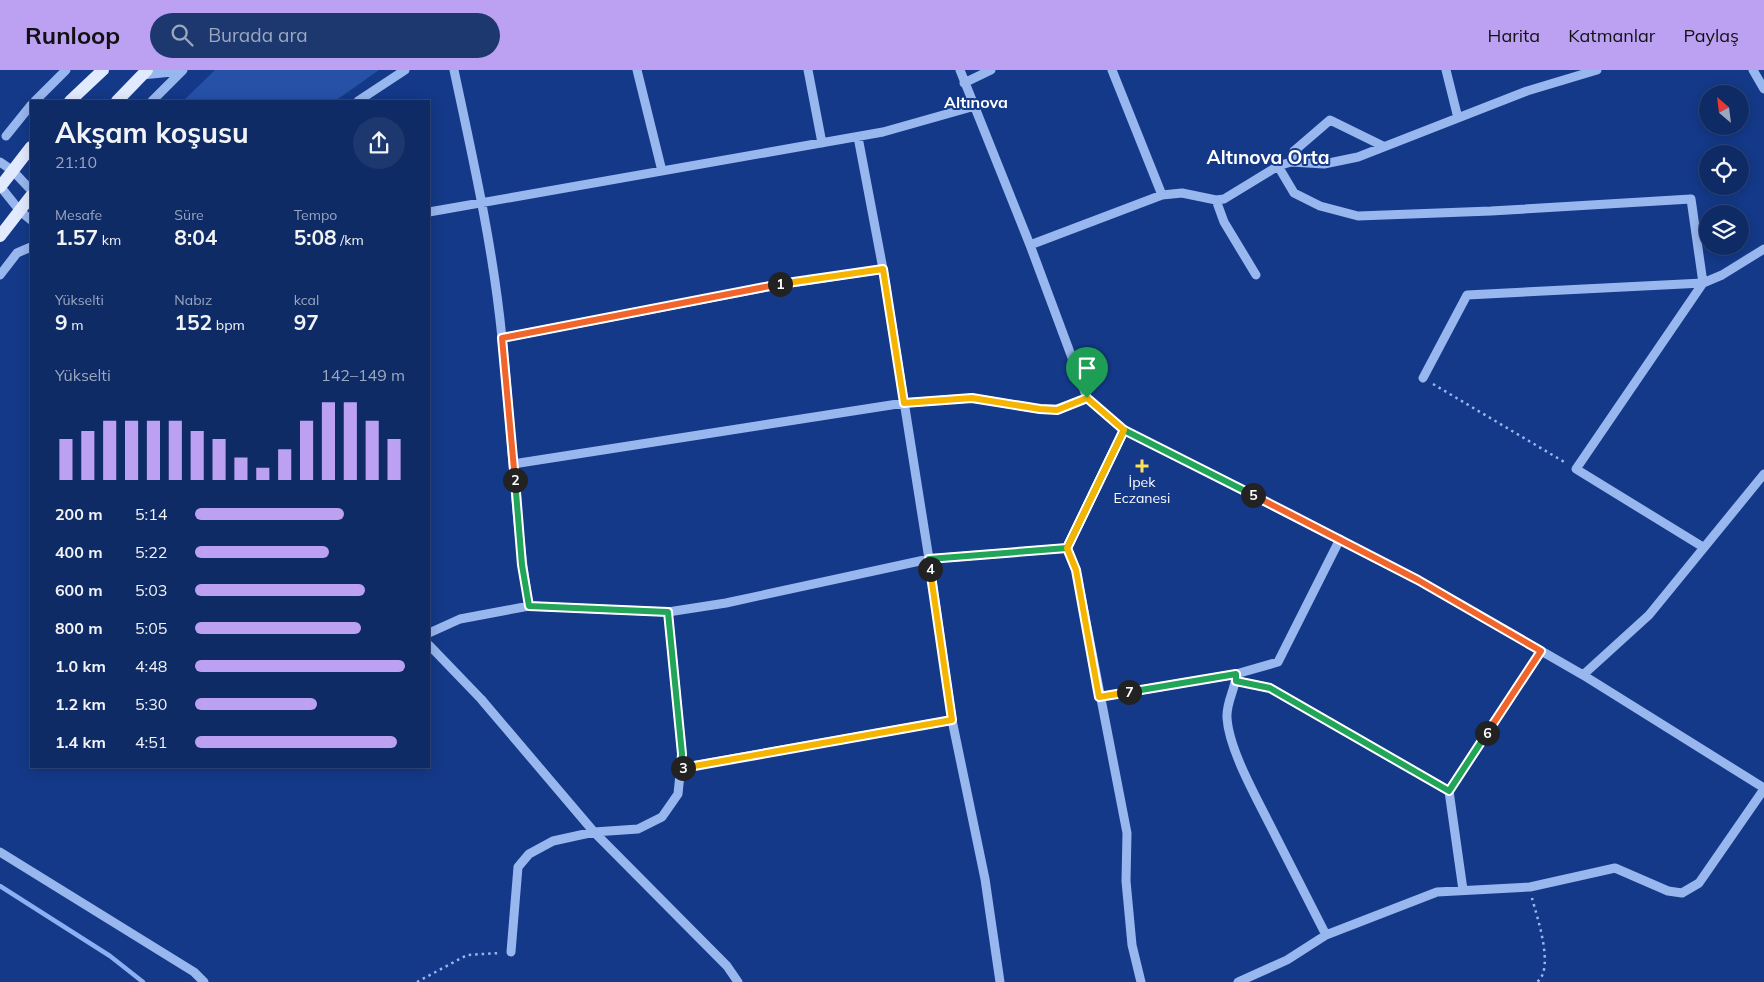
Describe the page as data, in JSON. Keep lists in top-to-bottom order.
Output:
{
  "districts": ["Altınova", "Altınova Orta"],
  "places": {
    "health": ["İpek Eczanesi"]
  },
  "north": "top left",
  "page": {
    "header": "Runloop",
    "search": "Burada ara",
    "nav": ["Harita", "Katmanlar", "Paylaş"],
    "heading": ["Akşam koşusu", "21:10"],
    "stats": [
      ["Mesafe", "1.57 km"],
      ["Süre", "8:04"],
      ["Tempo", "5:08 /km"],
      ["Yükselti", "9 m"],
      ["Nabız", "152 bpm"],
      ["kcal", "97"]
    ],
    "pins": [
      "1",
      "2",
      "5",
      "4",
      "7",
      "6",
      "3"
    ],
    "chart": ["Yükselti", "142–149 m"],
    "list": [
      {
        "name": "200 m",
        "note": "5:14"
      },
      {
        "name": "400 m",
        "note": "5:22"
      },
      {
        "name": "600 m",
        "note": "5:03"
      },
      {
        "name": "800 m",
        "note": "5:05"
      },
      {
        "name": "1.0 km",
        "note": "4:48"
      },
      {
        "name": "1.2 km",
        "note": "5:30"
      },
      {
        "name": "1.4 km",
        "note": "4:51"
      }
    ]
  }
}
